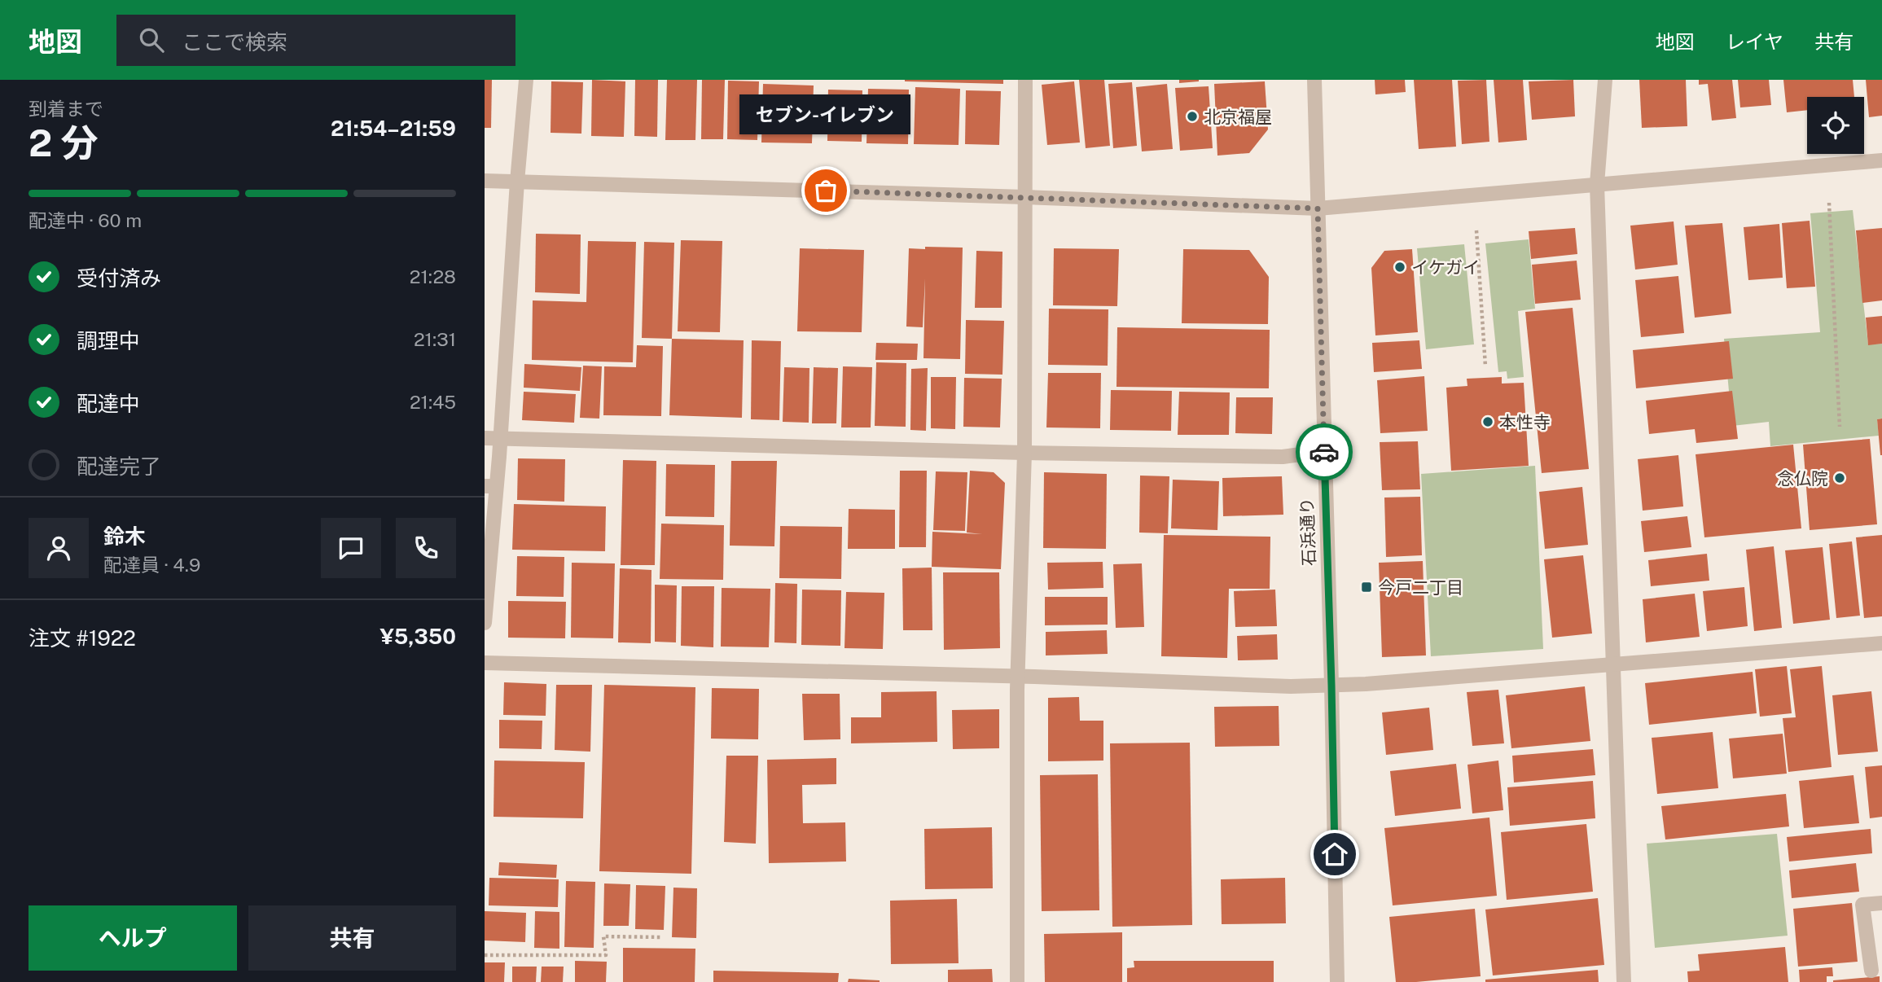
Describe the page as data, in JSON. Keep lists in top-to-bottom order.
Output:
{
  "streets": {
    "street": ["石浜通り"]
  },
  "places": {
    "other": [
      "北京福屋",
      "セブン-イレブン",
      "イケガイ",
      "本性寺",
      "念仏院"
    ],
    "transit": ["今戸二丁目"]
  },
  "page": {
    "header": "地図",
    "search": "ここで検索",
    "nav": ["地図", "レイヤ", "共有"],
    "heading": ["2 分", "到着まで", "21:54–21:59"],
    "panel": [
      "鈴木",
      "配達員 · 4.9",
      "注文 #1922",
      "¥5,350"
    ],
    "bubble": "セブン-イレブン",
    "bar": "配達中 · 60 m",
    "list": [
      ["受付済み", "21:28"],
      ["調理中", "21:31"],
      ["配達中", "21:45"],
      "配達完了"
    ],
    "buttons": ["ヘルプ", "共有"]
  }
}
